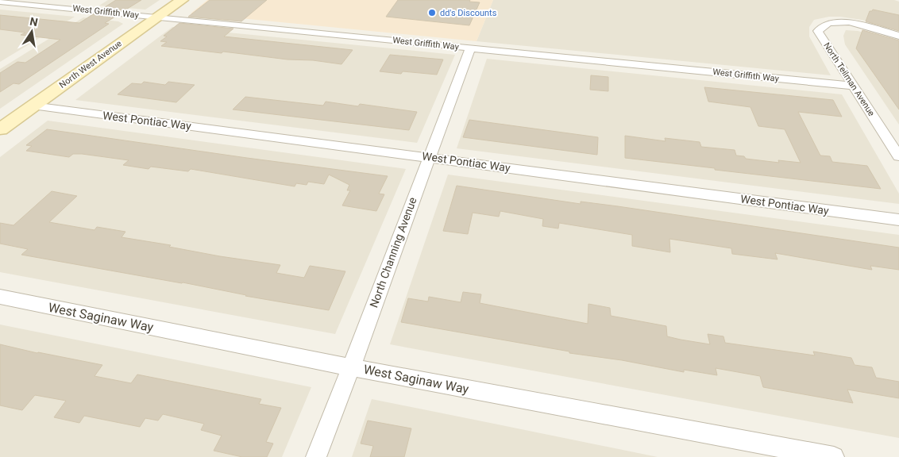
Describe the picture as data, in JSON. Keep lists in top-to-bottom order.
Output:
{
  "streets": {
    "main road": ["North West Avenue"],
    "street": [
      "West Griffith Way",
      "North Teilman Avenue",
      "West Pontiac Way",
      "North Channing Avenue",
      "West Saginaw Way"
    ]
  },
  "crossings": [
    ["West Griffith Way", "North West Avenue"],
    ["West Griffith Way", "North Teilman Avenue"],
    ["West Griffith Way", "North Channing Avenue"],
    ["North West Avenue", "West Pontiac Way"],
    ["West Pontiac Way", "North Channing Avenue"],
    ["North Channing Avenue", "West Saginaw Way"]
  ],
  "places": ["dd's Discounts"],
  "north": "top"
}
